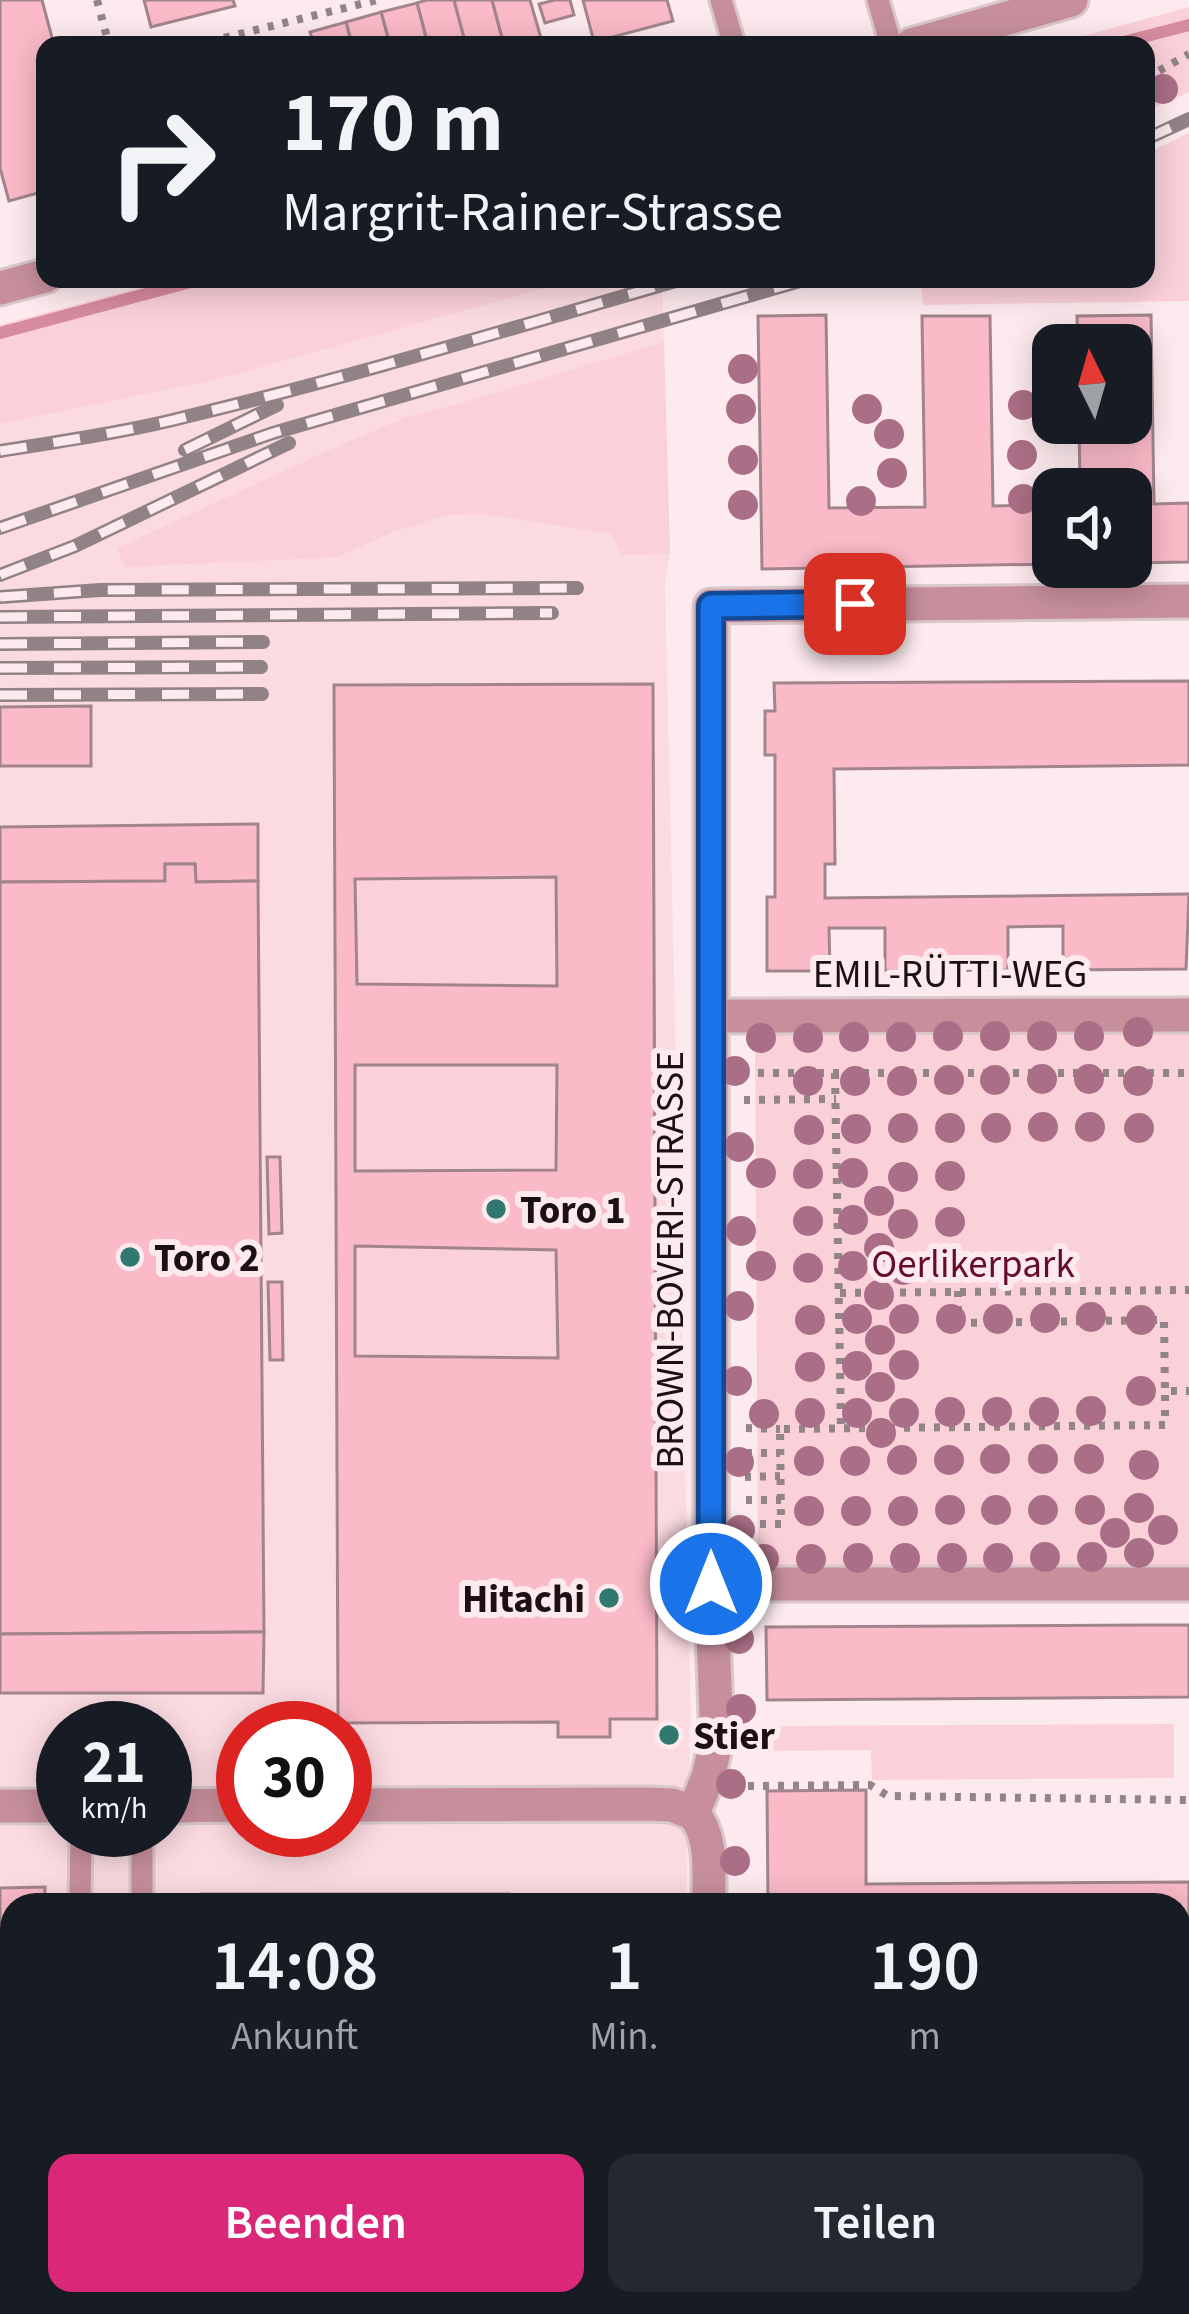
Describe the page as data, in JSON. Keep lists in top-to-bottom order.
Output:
{
  "streets": {
    "street": ["EMIL-RÜTTI-WEG", "BROWN-BOVERI-STRASSE"]
  },
  "crossings": [
    ["EMIL-RÜTTI-WEG", "BROWN-BOVERI-STRASSE"]
  ],
  "parks": ["Oerlikerpark"],
  "places": [
    "Toro 1",
    "Toro 2",
    "Hitachi",
    "Stier"
  ],
  "north": "top",
  "page": {
    "turn": ["170 m", "Margrit-Rainer-Strasse"],
    "speed": "21 km/h",
    "limit": "30",
    "eta": [
      "14:08",
      "Ankunft",
      "1",
      "Min.",
      "190",
      "m"
    ],
    "buttons": ["Beenden", "Teilen"]
  }
}
